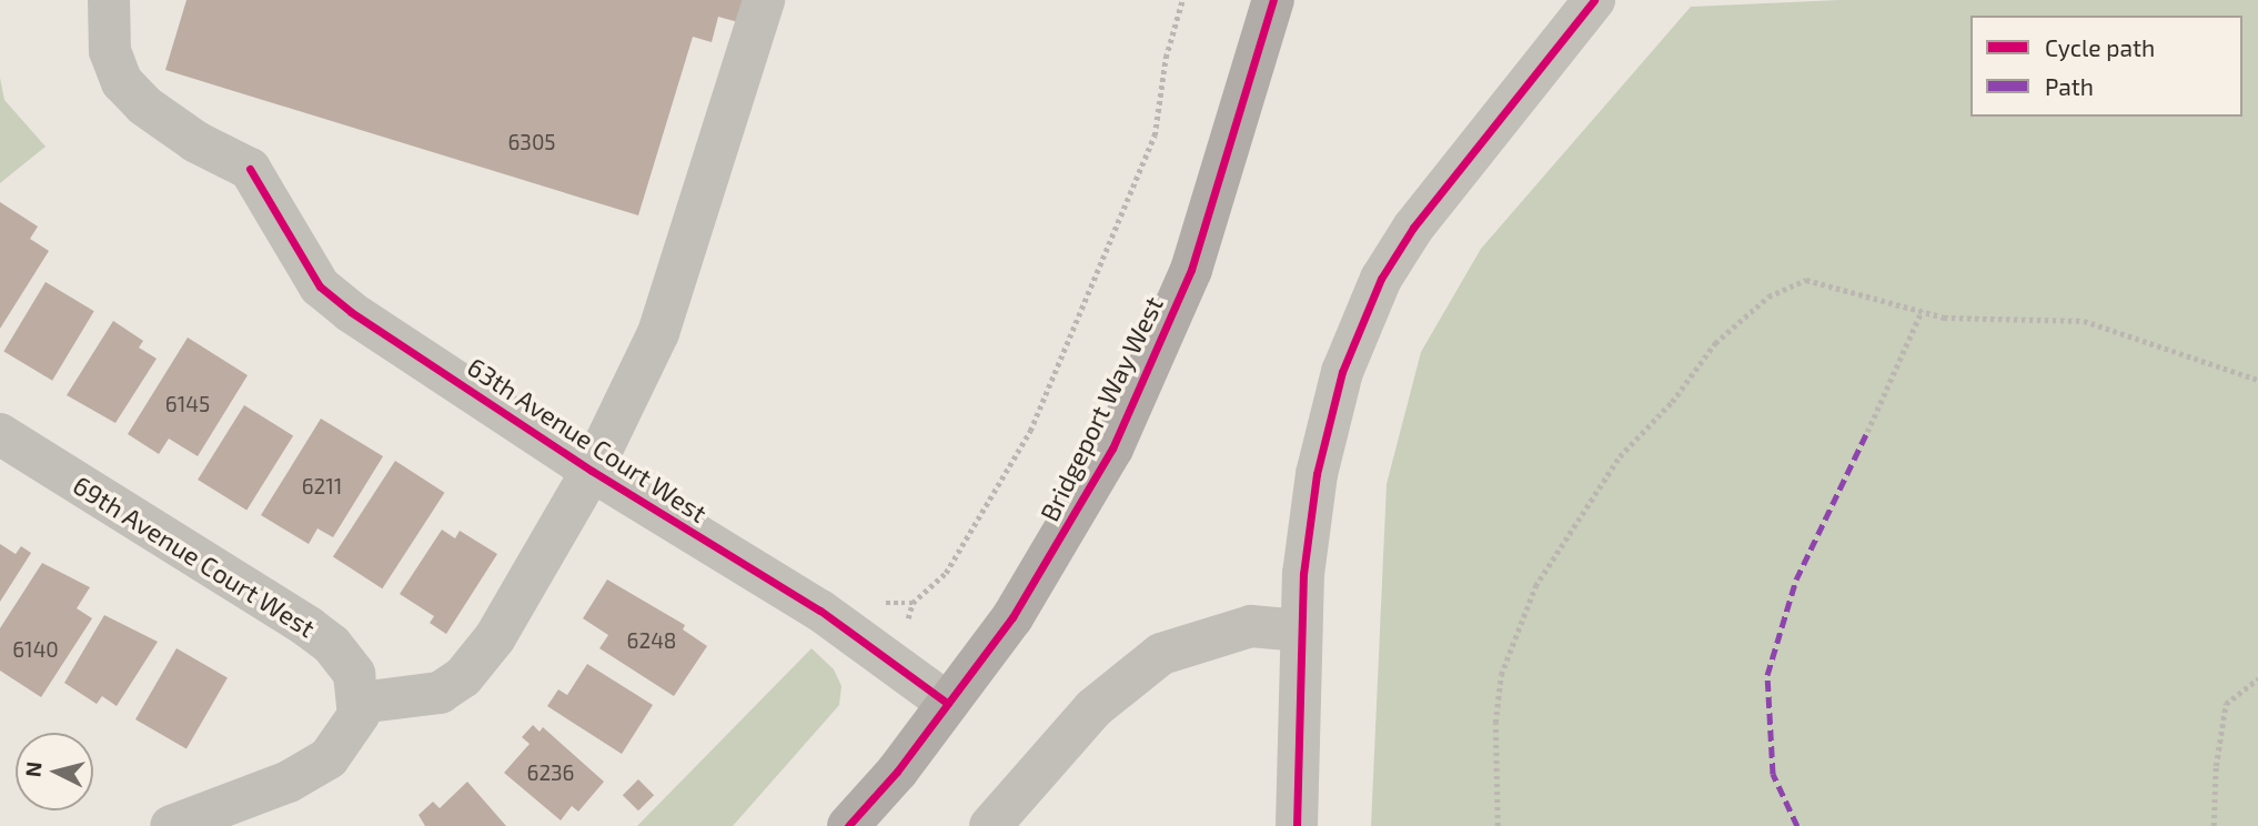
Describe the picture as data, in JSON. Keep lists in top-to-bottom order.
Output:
{
  "streets": {
    "main road": ["Bridgeport Way West"],
    "street": ["63th Avenue Court West", "69th Avenue Court West"]
  },
  "crossings": [
    ["Bridgeport Way West", "63th Avenue Court West"]
  ],
  "house_numbers": [
    "6305",
    "6145",
    "6211",
    "6248",
    "6140",
    "6236"
  ],
  "legend": ["Cycle path", "Path"],
  "north": "left"
}
